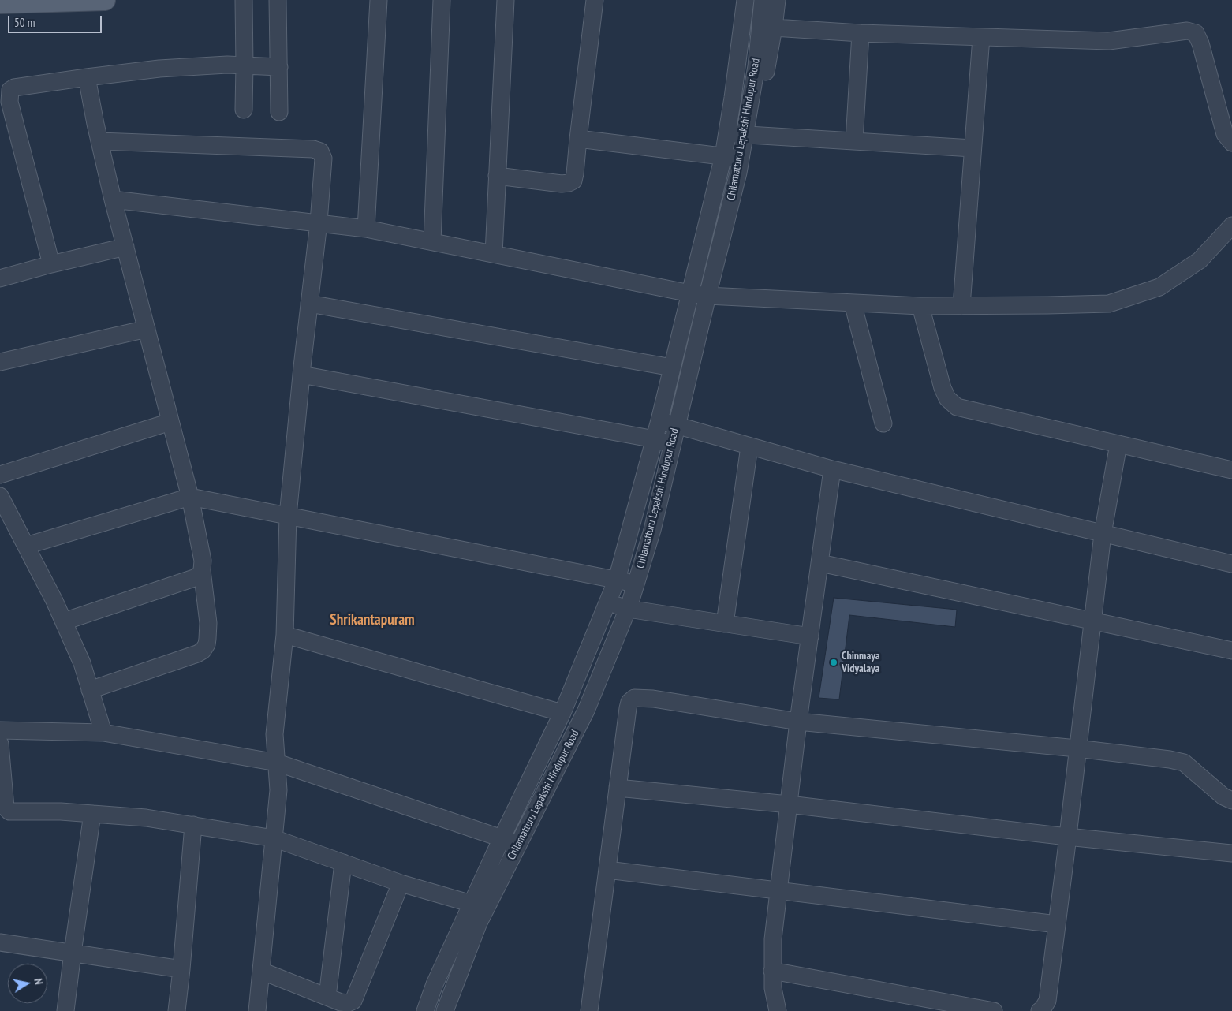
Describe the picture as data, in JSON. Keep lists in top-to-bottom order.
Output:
{
  "streets": {
    "street": ["Chilamatturu Lepakshi Hindupur Road"]
  },
  "districts": ["Shrikantapuram"],
  "places": ["Chinmaya Vidyalaya"],
  "scale_bar": "50 m",
  "north": "right"
}
